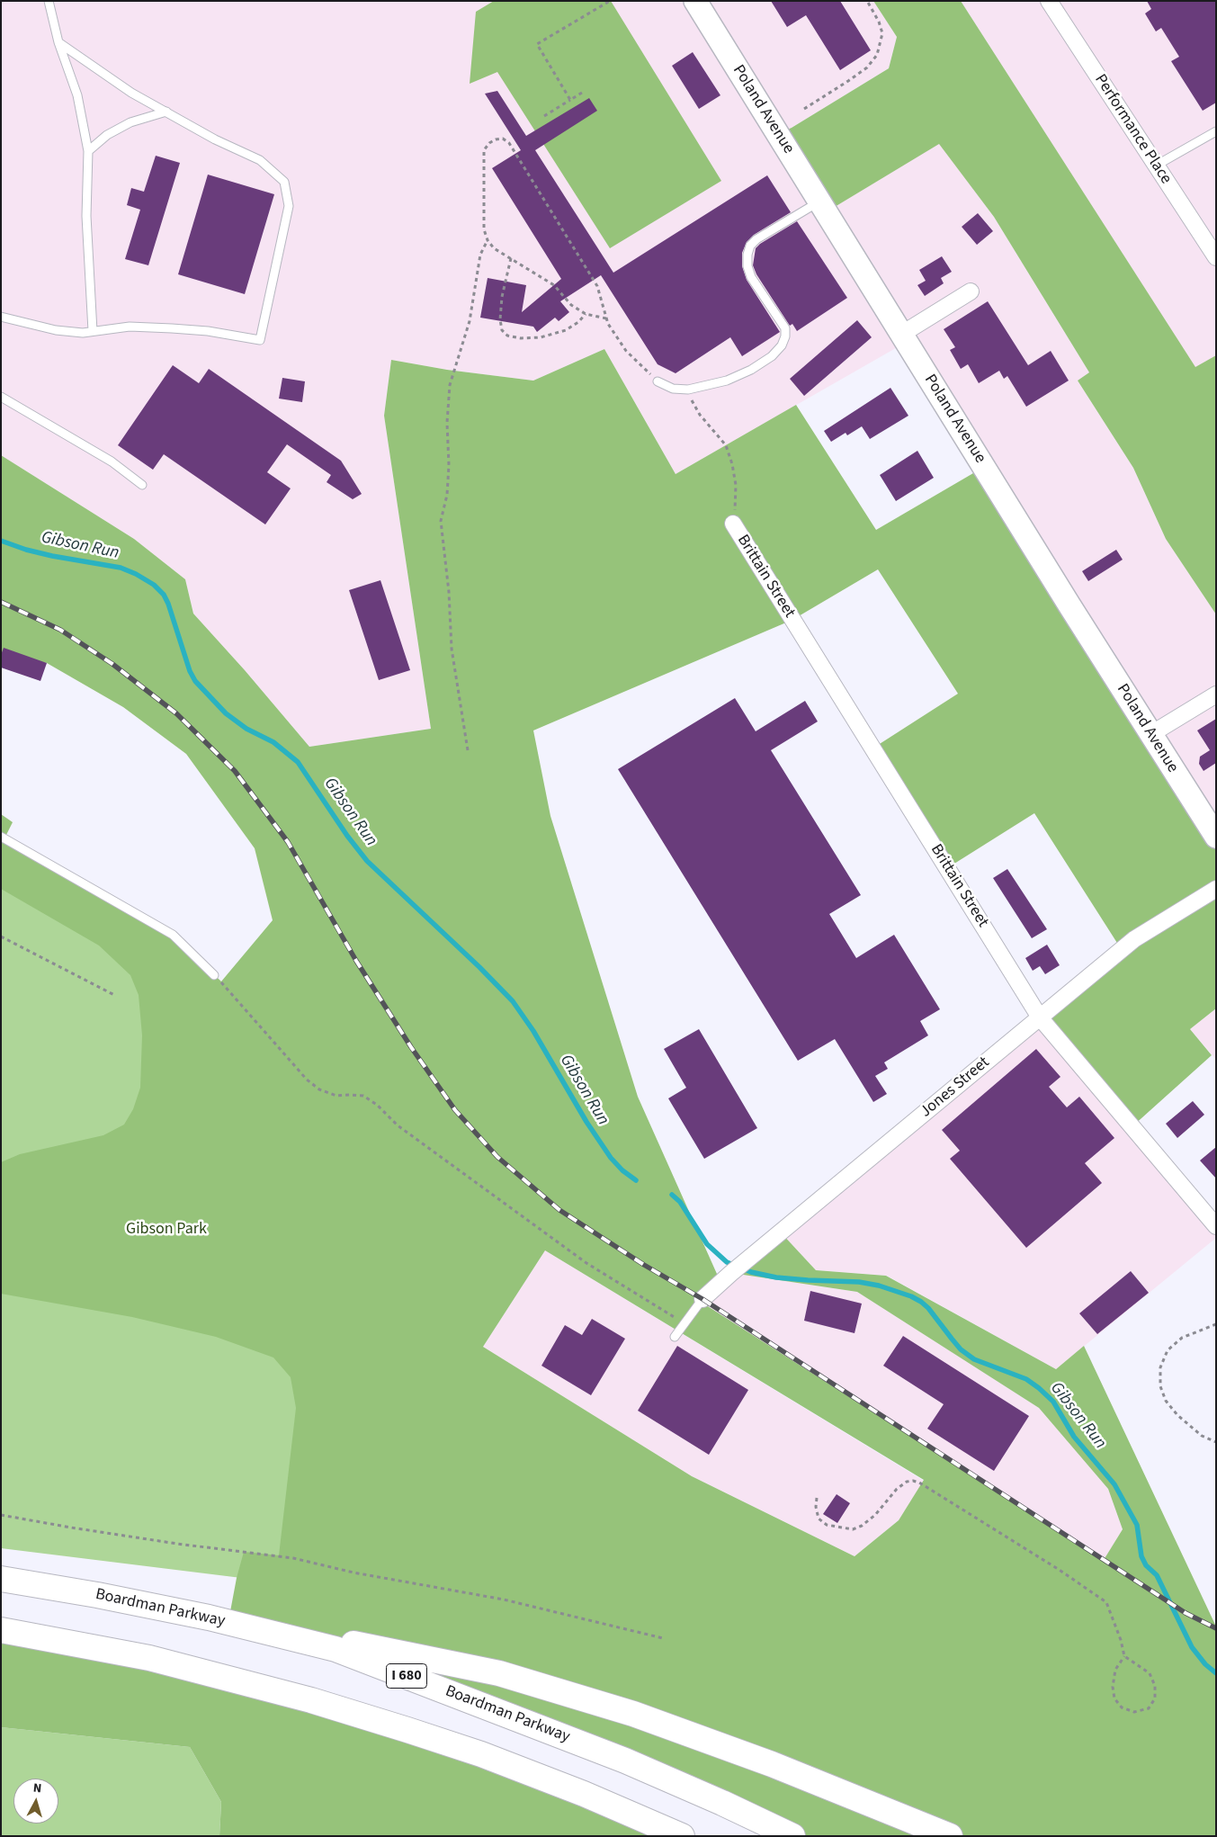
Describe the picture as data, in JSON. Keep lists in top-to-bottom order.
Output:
{
  "streets": {
    "highway": ["Boardman Parkway", "I 680"],
    "main road": ["Poland Avenue"],
    "street": ["Performance Place", "Brittain Street", "Jones Street"]
  },
  "crossings": [
    ["Brittain Street", "Jones Street"]
  ],
  "water": ["Gibson Run"],
  "parks": ["Gibson Park"],
  "north": "top"
}
